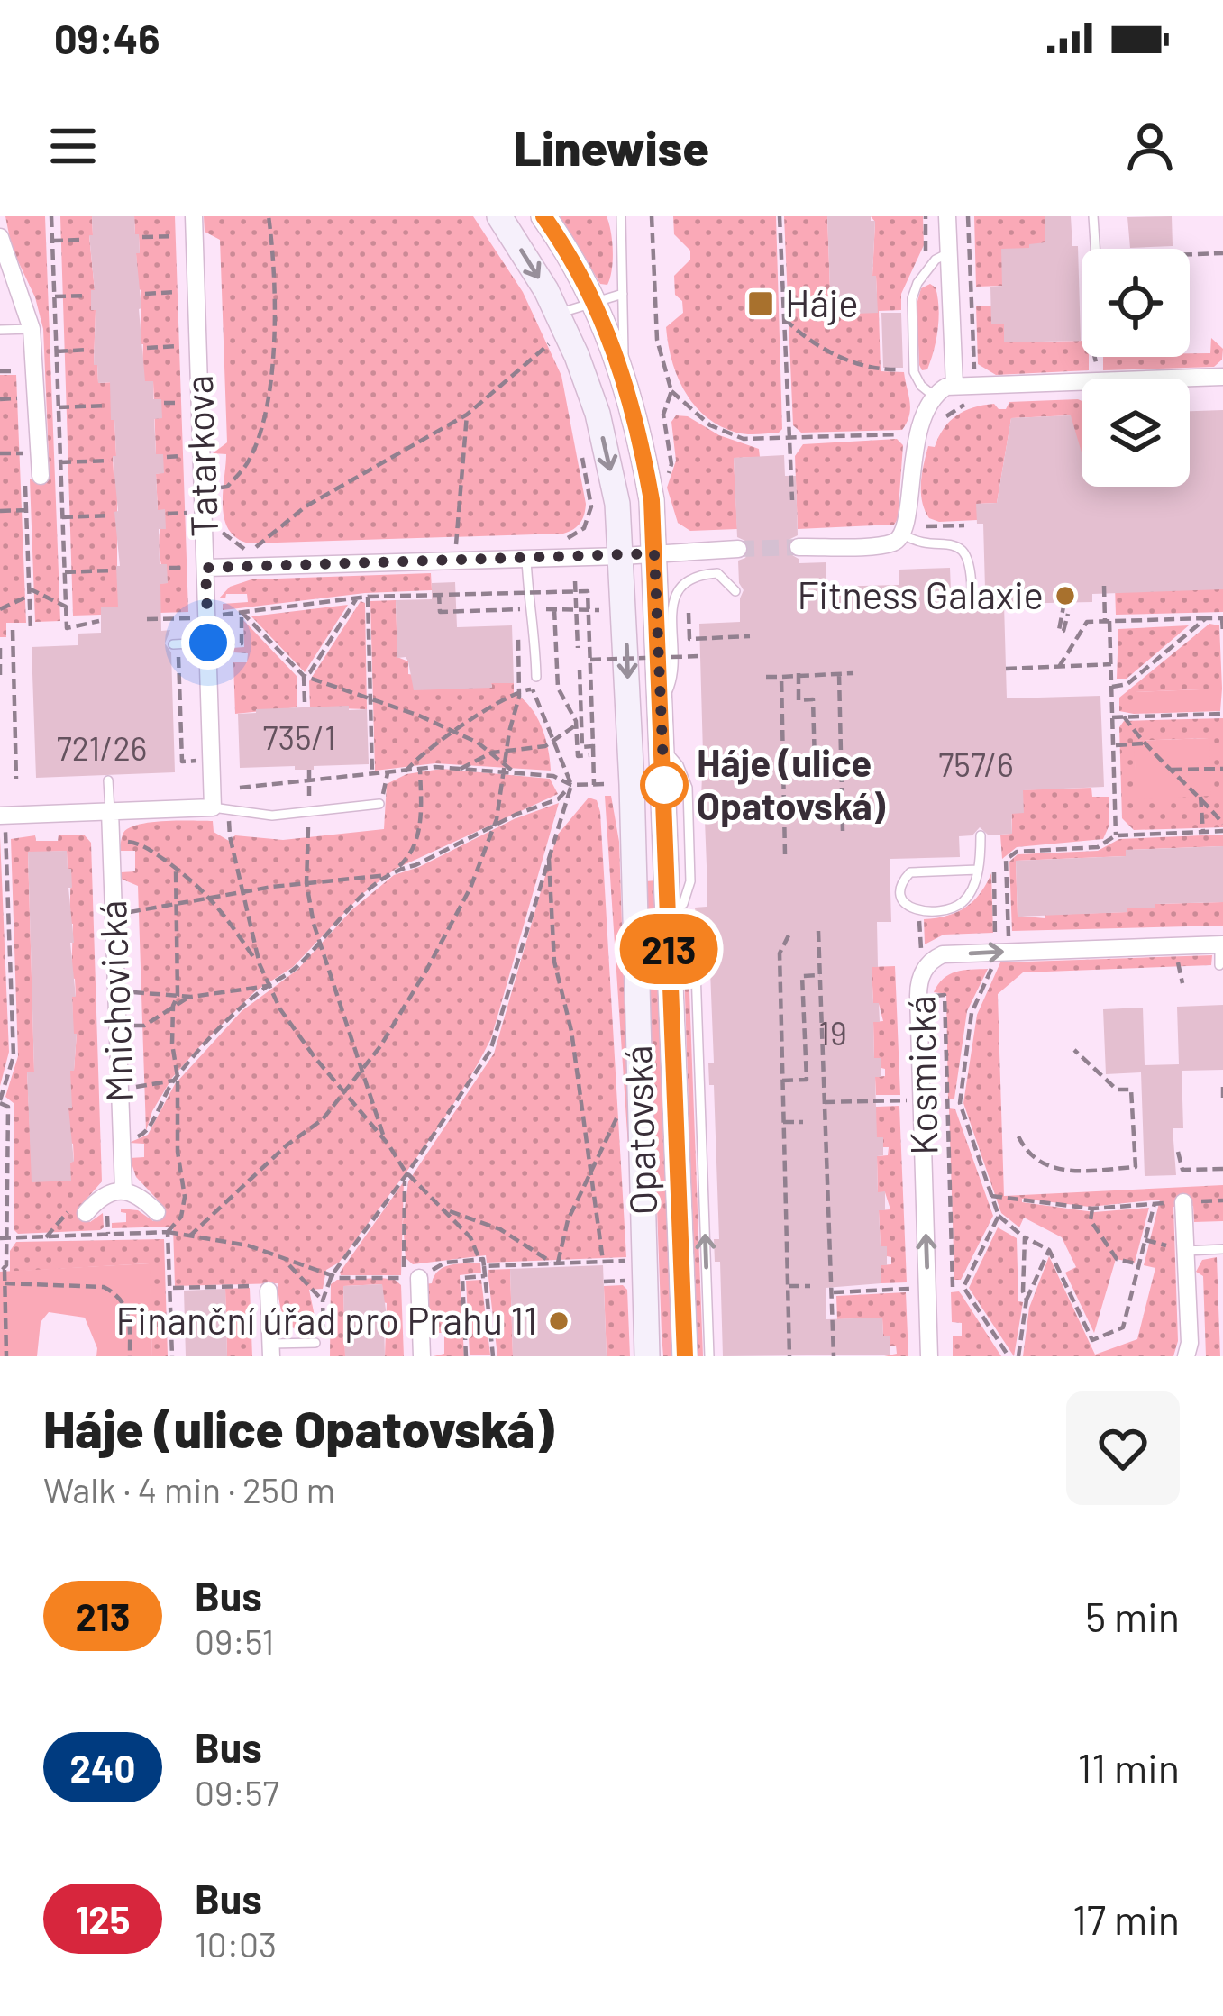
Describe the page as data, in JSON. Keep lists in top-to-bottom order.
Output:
{
  "streets": {
    "main road": ["Opatovská"],
    "street": ["Tatarkova", "Mnichovická", "Kosmická"]
  },
  "one_way": ["Kosmická"],
  "places": {
    "transit": ["Háje"],
    "other": ["Fitness Galaxie", "Háje (ulice Opatovská)", "Finanční úřad pro Prahu 11"]
  },
  "lines": ["bus line 213"],
  "house_numbers": [
    "735/1",
    "721/26",
    "757/6",
    "19"
  ],
  "page": {
    "status": "09:46",
    "header": "Linewise",
    "on_map": "213",
    "heading": ["Háje (ulice Opatovská)", "Walk · 4 min · 250 m"],
    "list": [
      {
        "mark": "213",
        "name": "Bus",
        "note": "09:51",
        "value": "5 min"
      },
      {
        "mark": "240",
        "name": "Bus",
        "note": "09:57",
        "value": "11 min"
      },
      {
        "mark": "125",
        "name": "Bus",
        "note": "10:03",
        "value": "17 min"
      }
    ]
  }
}
